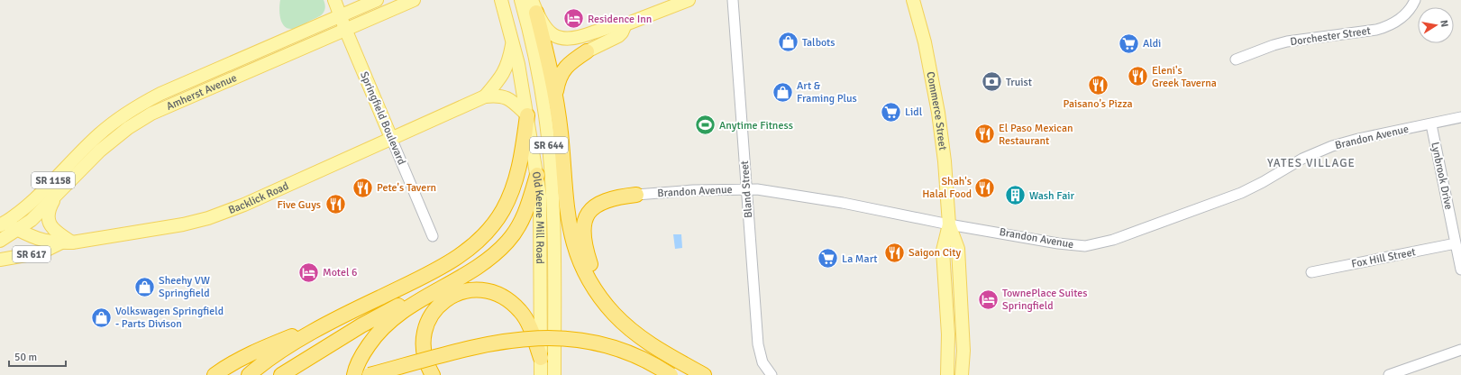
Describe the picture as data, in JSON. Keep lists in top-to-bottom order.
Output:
{
  "streets": {
    "main road": [
      "Amherst Avenue",
      "Commerce Street",
      "Springfield Boulevard",
      "SR 644",
      "SR 1158",
      "Backlick Road",
      "Old Keene Mill Road",
      "SR 617"
    ],
    "street": [
      "Dorchester Street",
      "Brandon Avenue",
      "Lynbrook Drive",
      "Bland Street",
      "Fox Hill Street"
    ]
  },
  "crossings": [
    ["Amherst Avenue", "Springfield Boulevard"],
    ["Amherst Avenue", "SR 1158"],
    ["Amherst Avenue", "Backlick Road"],
    ["Commerce Street", "Brandon Avenue"],
    ["Springfield Boulevard", "Backlick Road"],
    ["Brandon Avenue", "Lynbrook Drive"],
    ["Brandon Avenue", "Bland Street"],
    ["Lynbrook Drive", "Fox Hill Street"],
    ["SR 1158", "Backlick Road"],
    ["Backlick Road", "SR 617"]
  ],
  "districts": ["YATES VILLAGE"],
  "places": {
    "hotel": ["Residence Inn", "Motel 6", "TownePlace Suites Springfield"],
    "shop": [
      "Talbots",
      "Art & Framing Plus",
      "Sheehy VW Springfield",
      "Volkswagen Springfield - Parts Divison"
    ],
    "supermarket": ["Aldi", "Lidl", "La Mart"],
    "restaurant": [
      "Eleni's Greek Taverna",
      "Paisano's Pizza",
      "El Paso Mexican Restaurant",
      "Pete's Tavern",
      "Shah's Halal Food",
      "Five Guys",
      "Saigon City"
    ],
    "bank": ["Truist"],
    "sports": ["Anytime Fitness"],
    "building": ["Wash Fair"]
  },
  "scale_bar": "50 m",
  "north": "right"
}
